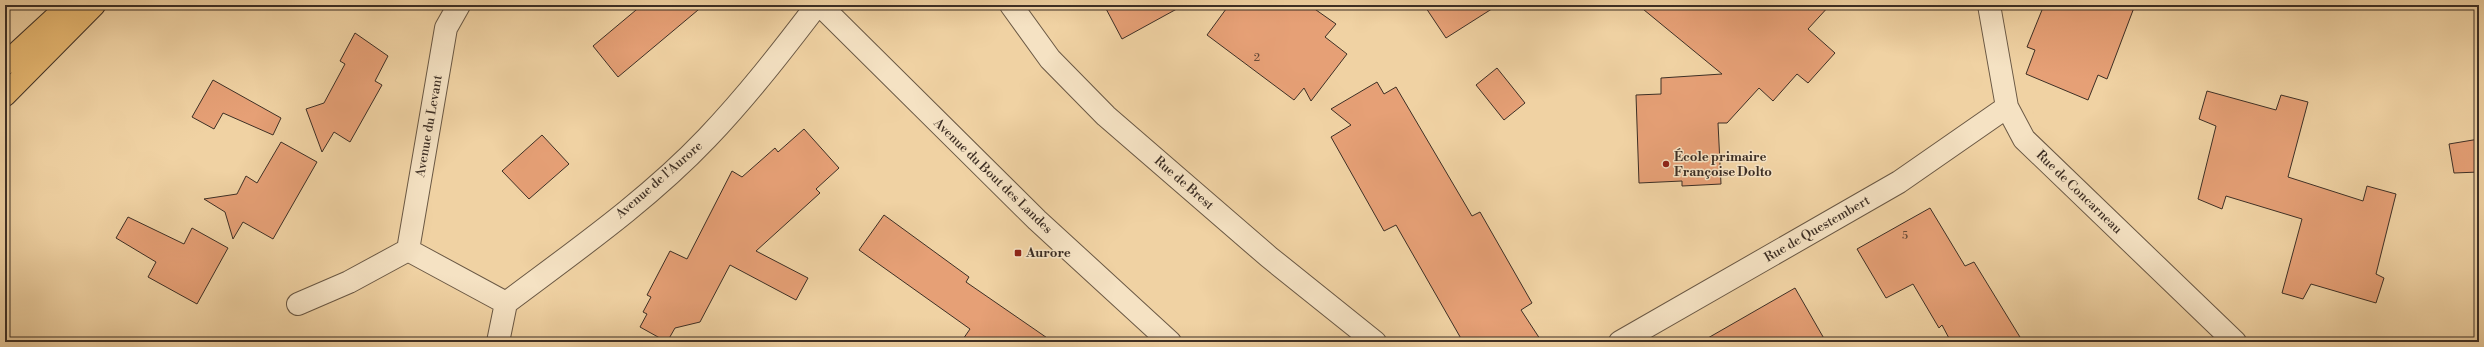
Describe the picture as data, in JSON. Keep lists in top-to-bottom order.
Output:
{
  "streets": {
    "street": [
      "Avenue du Levant",
      "Avenue du Bout des Landes",
      "Avenue de l'Aurore",
      "Rue de Brest",
      "Rue de Concarneau",
      "Rue de Questembert"
    ]
  },
  "crossings": [
    ["Rue de Concarneau", "Rue de Questembert"]
  ],
  "places": {
    "other": ["École primaire Françoise Dolto"],
    "transit": ["Aurore"]
  },
  "house_numbers": ["2", "5"]
}
